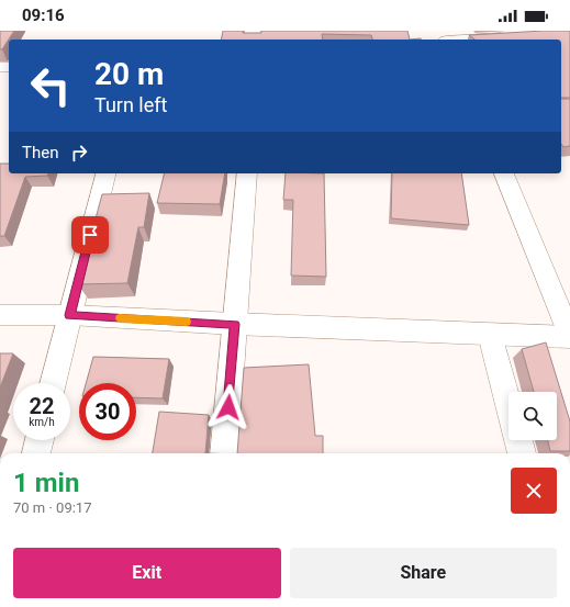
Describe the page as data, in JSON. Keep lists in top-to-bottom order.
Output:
{
  "page": {
    "status": "09:16",
    "turn": ["20 m", "Turn left"],
    "then": "Then",
    "speed": "22 km/h",
    "limit": "30",
    "heading": ["1 min", "70 m · 09:17"],
    "buttons": ["Exit", "Share"]
  }
}
